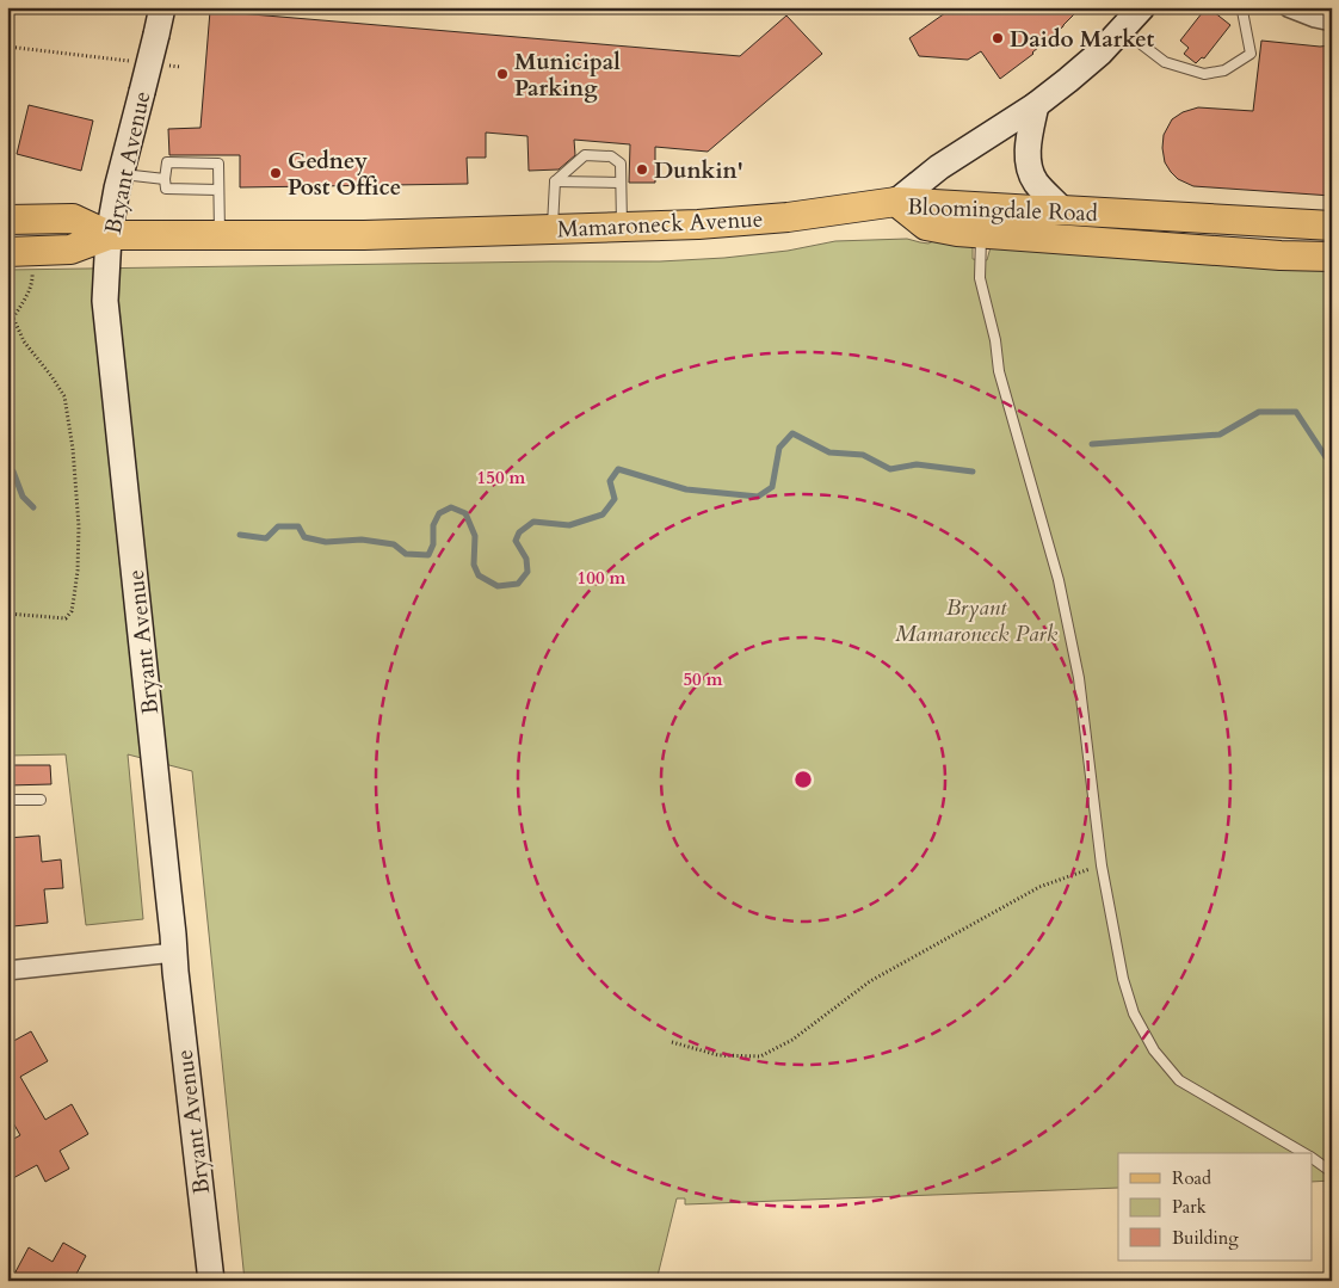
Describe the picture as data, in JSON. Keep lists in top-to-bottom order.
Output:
{
  "streets": {
    "main road": ["Bloomingdale Road", "Mamaroneck Avenue"],
    "street": ["Bryant Avenue"]
  },
  "crossings": [
    ["Bryant Avenue", "Mamaroneck Avenue"],
    ["Bloomingdale Road", "Mamaroneck Avenue"]
  ],
  "parks": ["Bryant Mamaroneck Park"],
  "places": [
    "Daido Market",
    "Municipal Parking",
    "Dunkin'",
    "Gedney Post Office"
  ],
  "legend": ["Road", "Park", "Building"],
  "rings": ["150 m", "100 m", "50 m"]
}
